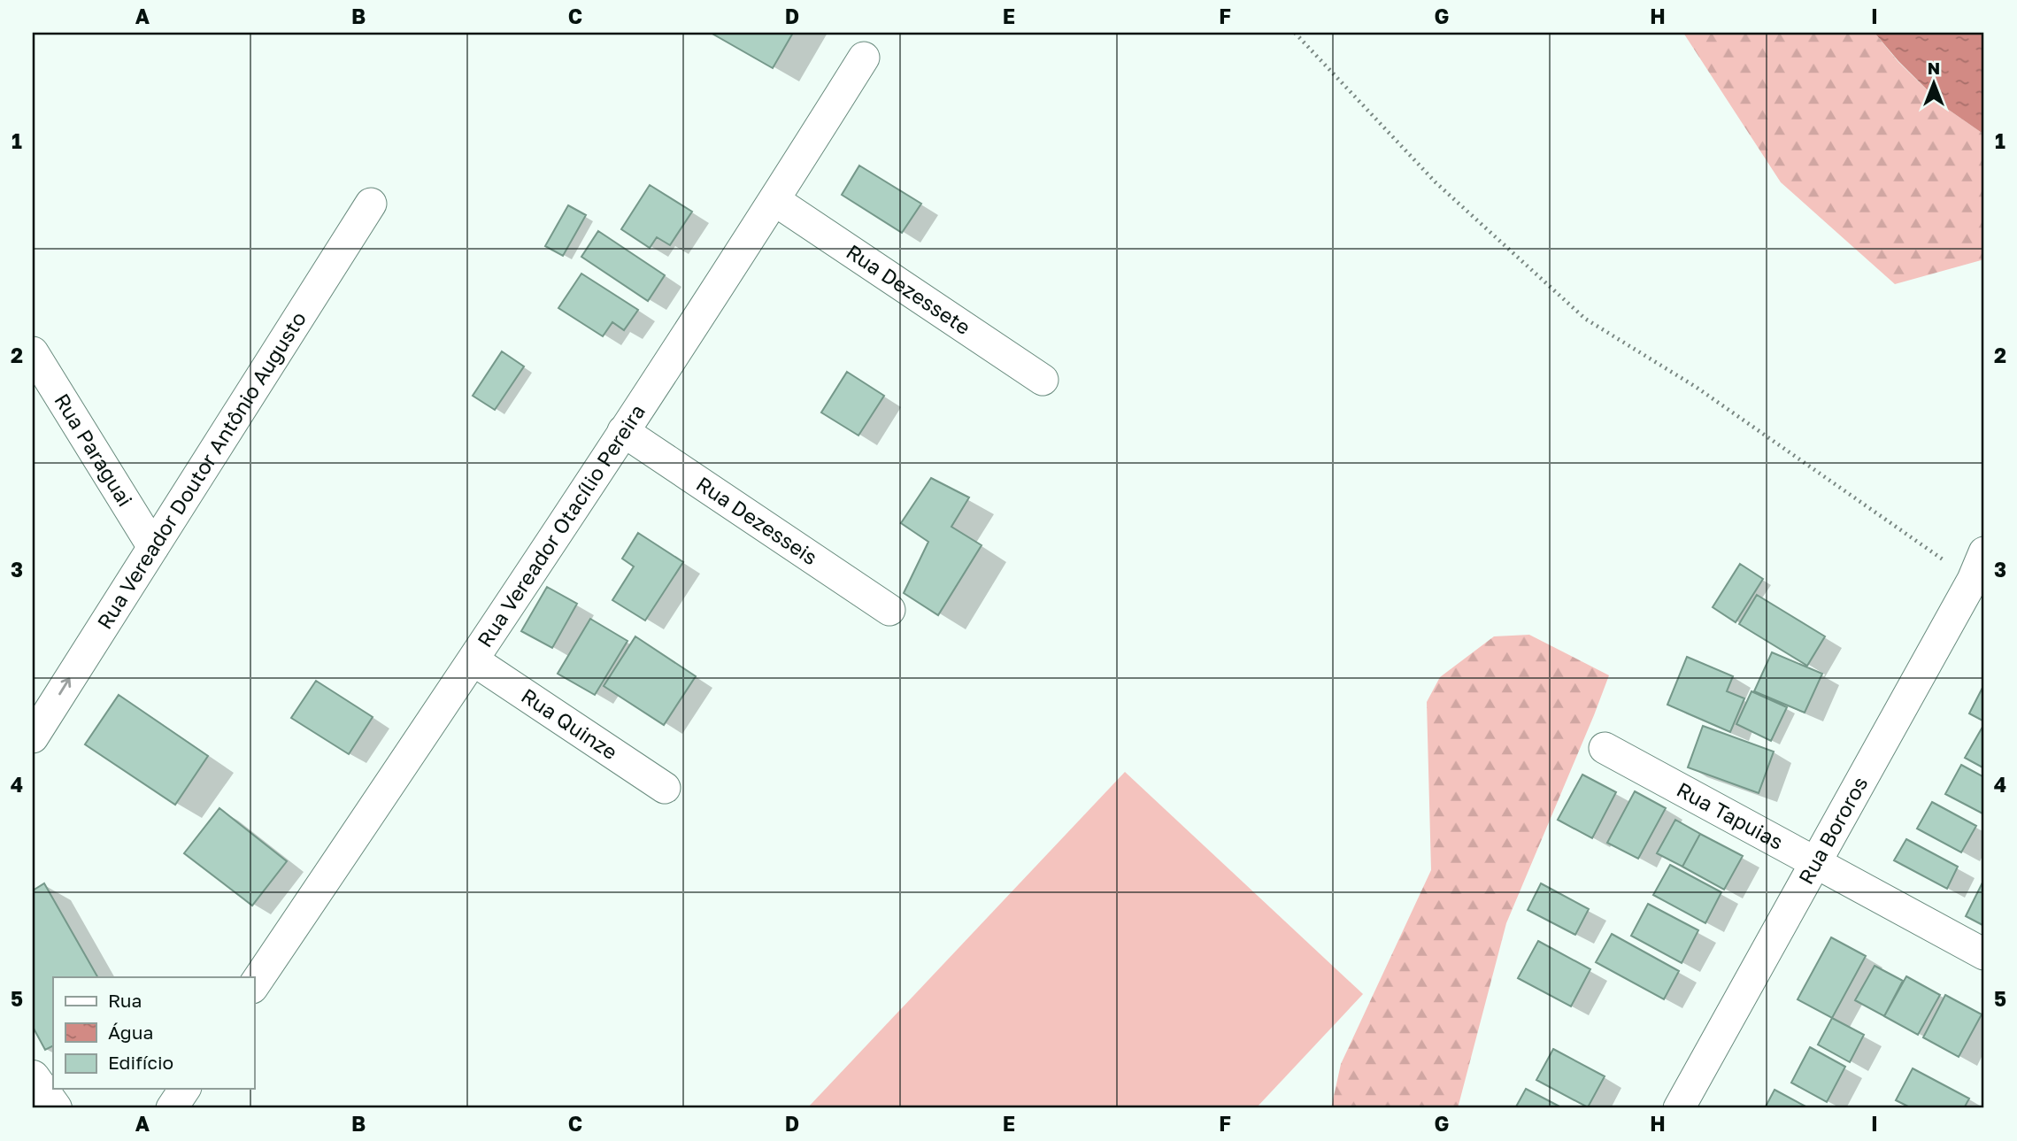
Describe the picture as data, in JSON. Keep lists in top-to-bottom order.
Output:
{
  "streets": {
    "street": [
      "Rua Dezessete",
      "Rua Paraguai",
      "Rua Vereador Doutor Antônio Augusto",
      "Rua Dezesseis",
      "Rua Vereador Otacílio Pereira",
      "Rua Quinze",
      "Rua Tapuias",
      "Rua Bororos"
    ]
  },
  "crossings": [
    ["Rua Dezessete", "Rua Vereador Otacílio Pereira"],
    ["Rua Paraguai", "Rua Vereador Doutor Antônio Augusto"],
    ["Rua Dezesseis", "Rua Vereador Otacílio Pereira"],
    ["Rua Vereador Otacílio Pereira", "Rua Quinze"],
    ["Rua Tapuias", "Rua Bororos"]
  ],
  "one_way": ["Rua Vereador Doutor Antônio Augusto"],
  "legend": ["Rua", "Água", "Edifício"],
  "north": "top",
  "grid": {
    "columns": [
      "A",
      "B",
      "C",
      "D",
      "E",
      "F",
      "G",
      "H",
      "I"
    ],
    "rows": [
      "1",
      "2",
      "3",
      "4",
      "5"
    ]
  }
}
